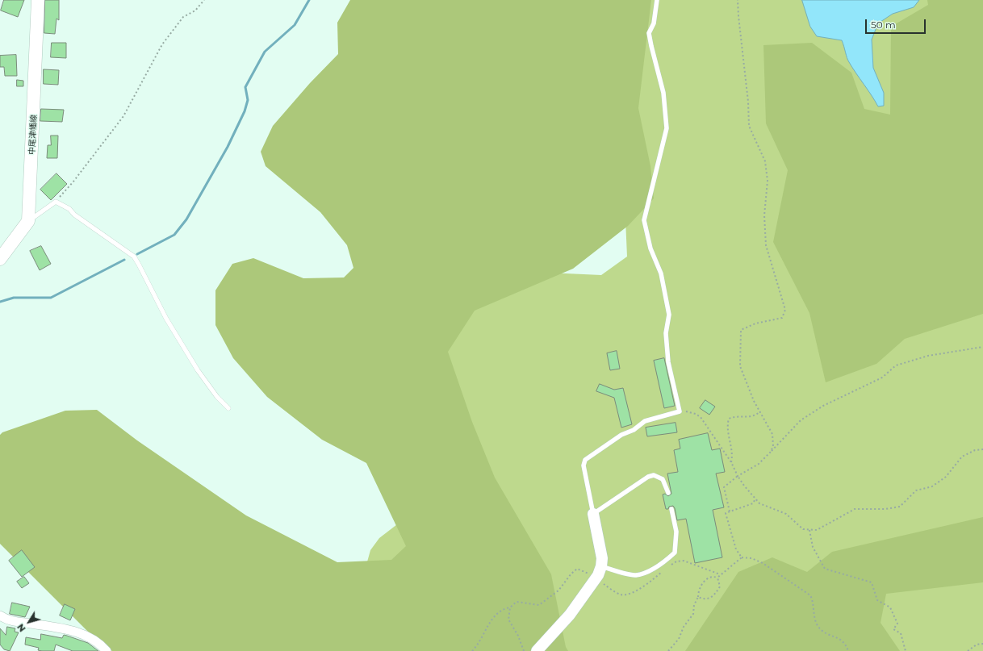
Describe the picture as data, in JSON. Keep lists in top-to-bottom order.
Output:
{
  "streets": {
    "main road": ["中尾津幡線"]
  },
  "scale_bar": "50 m",
  "north": "bottom left"
}
